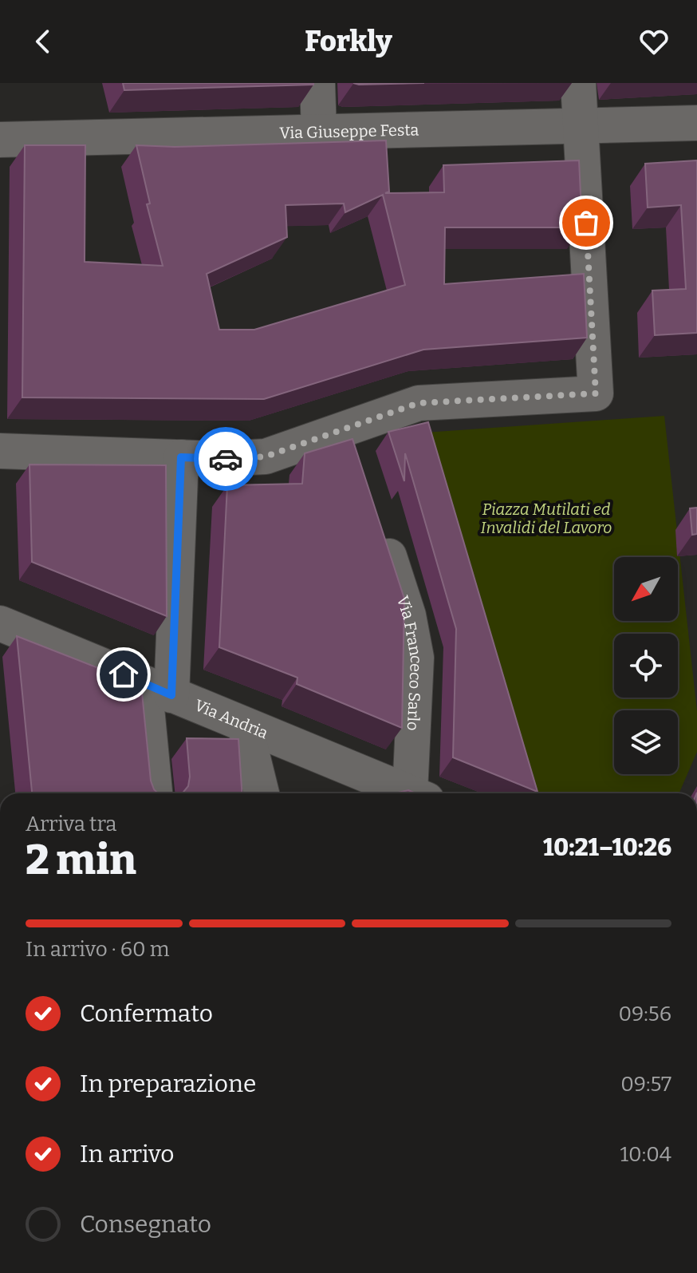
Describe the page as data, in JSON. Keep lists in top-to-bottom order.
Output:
{
  "streets": {
    "street": ["Via Giuseppe Festa", "Via Franceco Sarlo", "Via Andria"]
  },
  "parks": ["Piazza Mutilati ed Invalidi del Lavoro"],
  "north": "bottom left",
  "page": {
    "header": "Forkly",
    "heading": ["2 min", "Arriva tra", "10:21–10:26"],
    "bar": "In arrivo · 60 m",
    "list": [
      ["Confermato", "09:56"],
      ["In preparazione", "09:57"],
      ["In arrivo", "10:04"],
      "Consegnato"
    ]
  }
}
